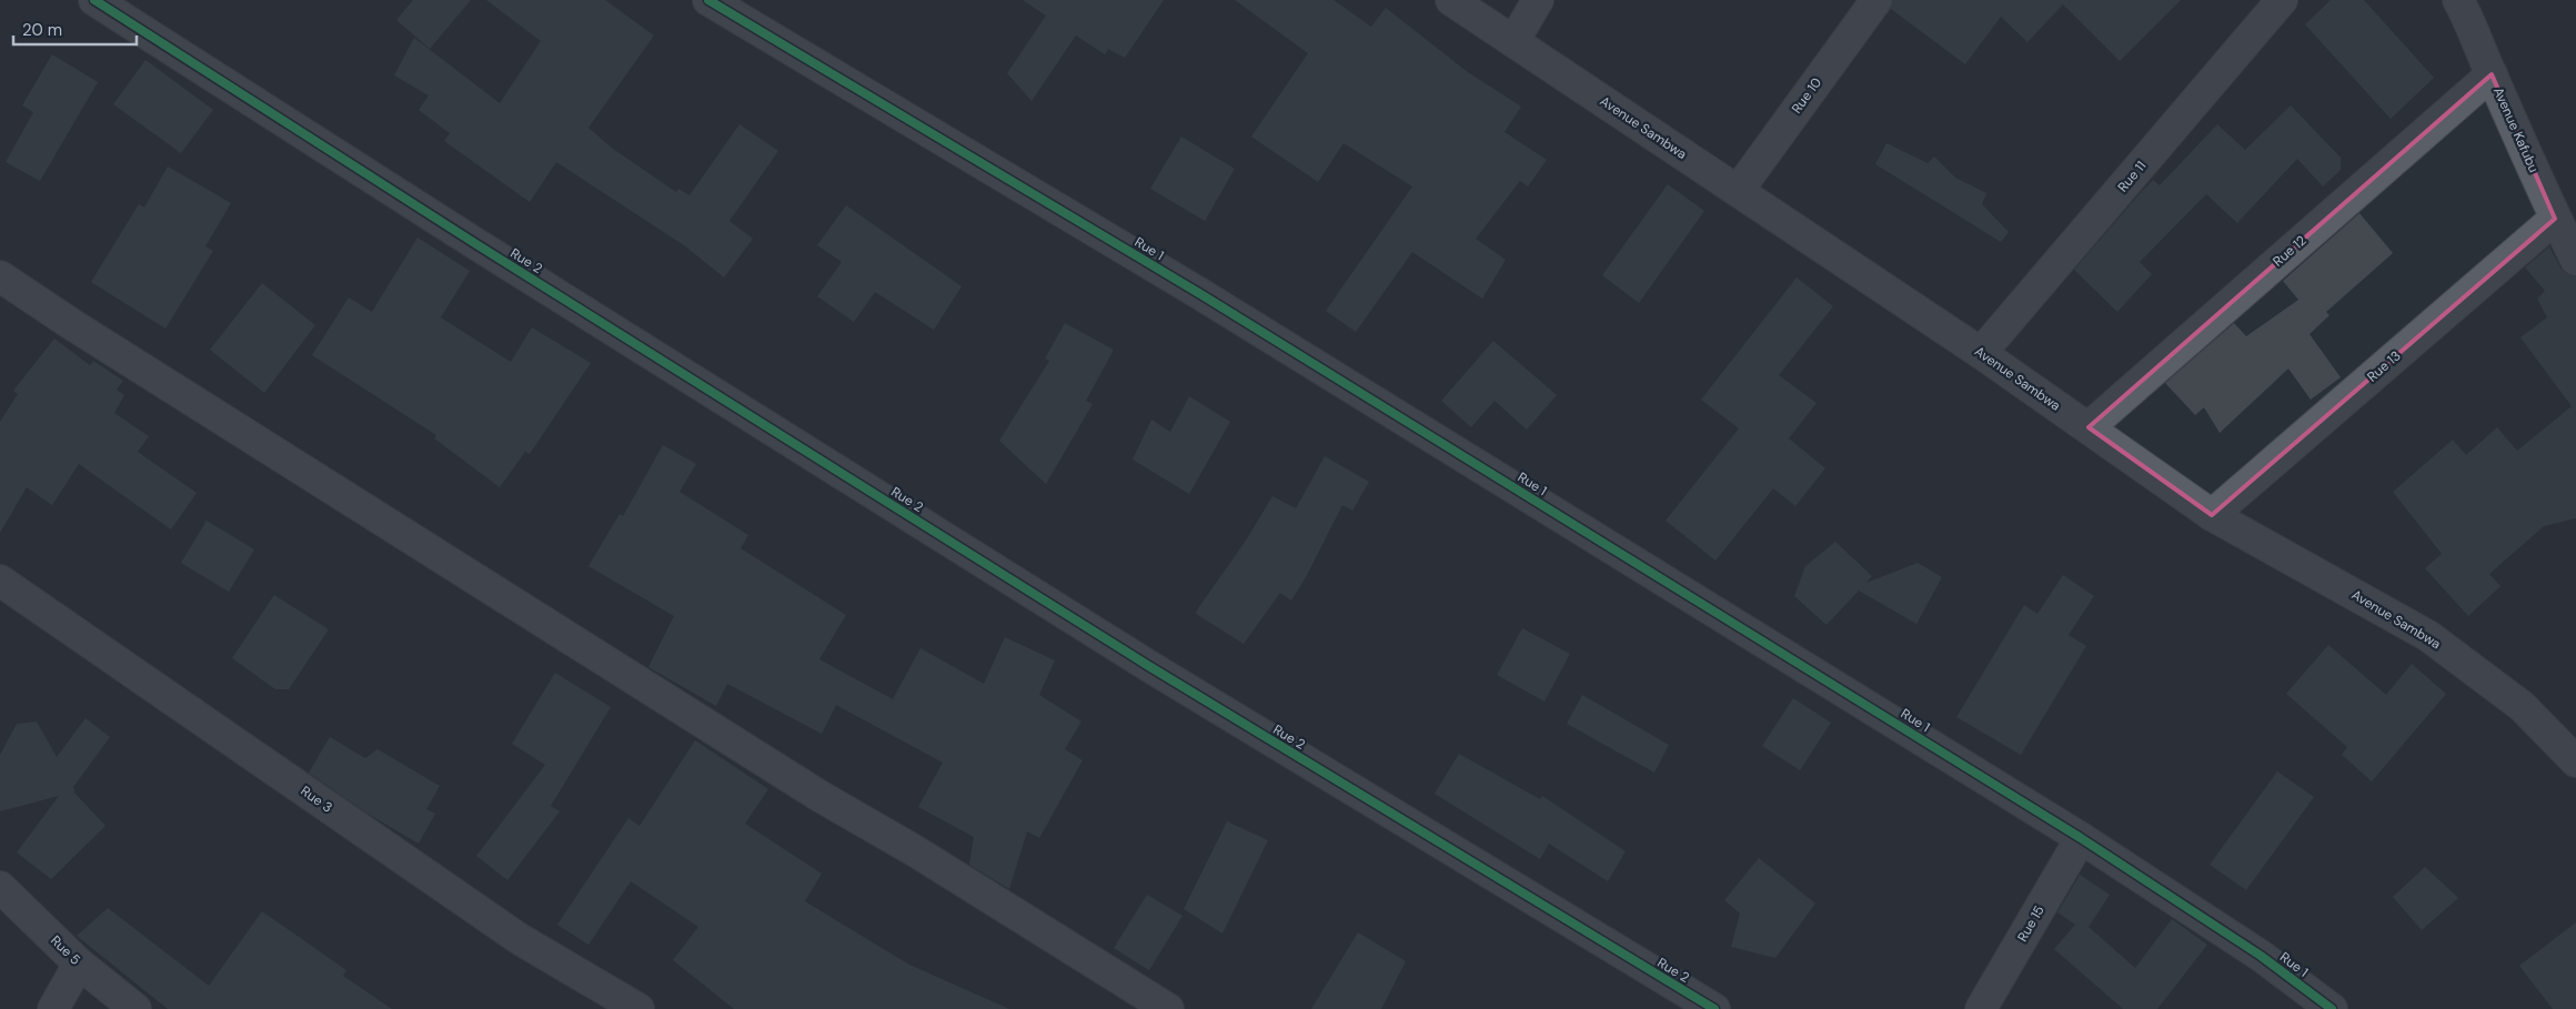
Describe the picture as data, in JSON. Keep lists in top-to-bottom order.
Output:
{
  "streets": {
    "street": [
      "Rue 10",
      "Avenue Sambwa",
      "Avenue Kafubu",
      "Rue 11",
      "Rue 1",
      "Rue 12",
      "Rue 2",
      "Rue 13",
      "Rue 3",
      "Rue 15",
      "Rue 5"
    ]
  },
  "crossings": [
    ["Rue 10", "Avenue Sambwa"],
    ["Avenue Sambwa", "Rue 11"],
    ["Avenue Sambwa", "Rue 12"],
    ["Avenue Sambwa", "Rue 13"],
    ["Avenue Kafubu", "Rue 12"],
    ["Avenue Kafubu", "Rue 13"],
    ["Rue 1", "Rue 15"]
  ],
  "scale_bar": "20 m"
}
